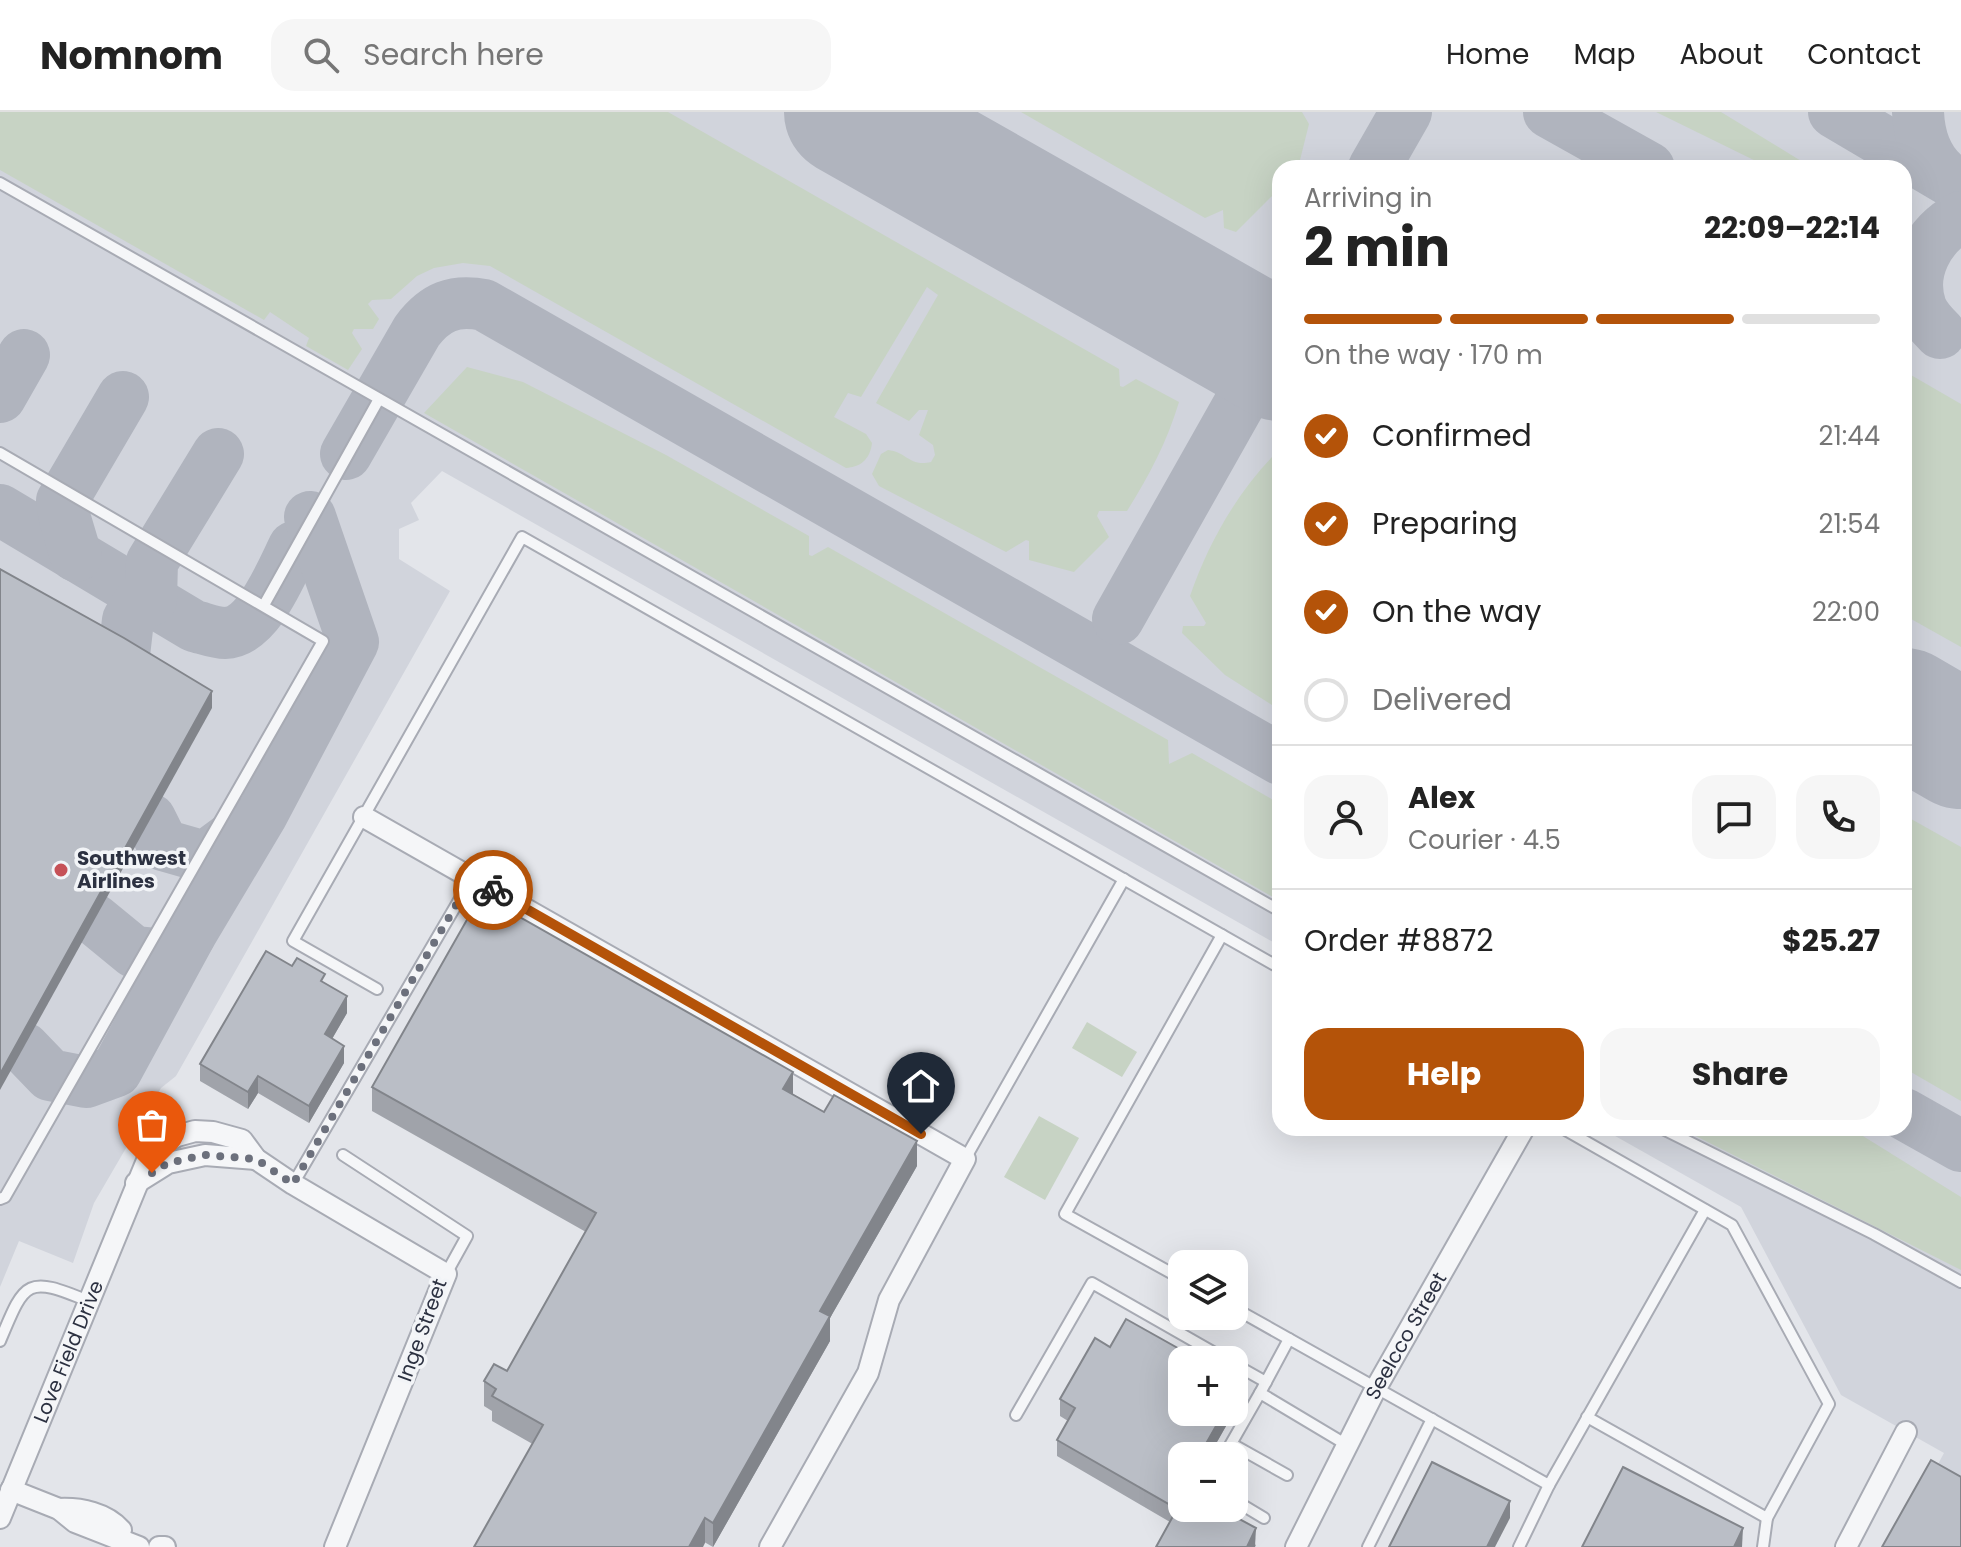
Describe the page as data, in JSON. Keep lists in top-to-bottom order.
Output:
{
  "streets": {
    "street": ["Inge Street", "Seelcco Street", "Love Field Drive"]
  },
  "crossings": [
    ["Inge Street", "Love Field Drive"]
  ],
  "places": ["Southwest Airlines"],
  "page": {
    "header": "Nomnom",
    "search": "Search here",
    "nav": [
      "Home",
      "Map",
      "About",
      "Contact"
    ],
    "heading": ["2 min", "Arriving in", "22:09–22:14"],
    "panel": [
      "Alex",
      "Courier · 4.5",
      "Order #8872",
      "$25.27"
    ],
    "bar": "On the way · 170 m",
    "list": [
      ["Confirmed", "21:44"],
      ["Preparing", "21:54"],
      ["On the way", "22:00"],
      "Delivered"
    ],
    "buttons": ["Help", "Share"],
    "map_buttons": ["+", "−"]
  }
}
